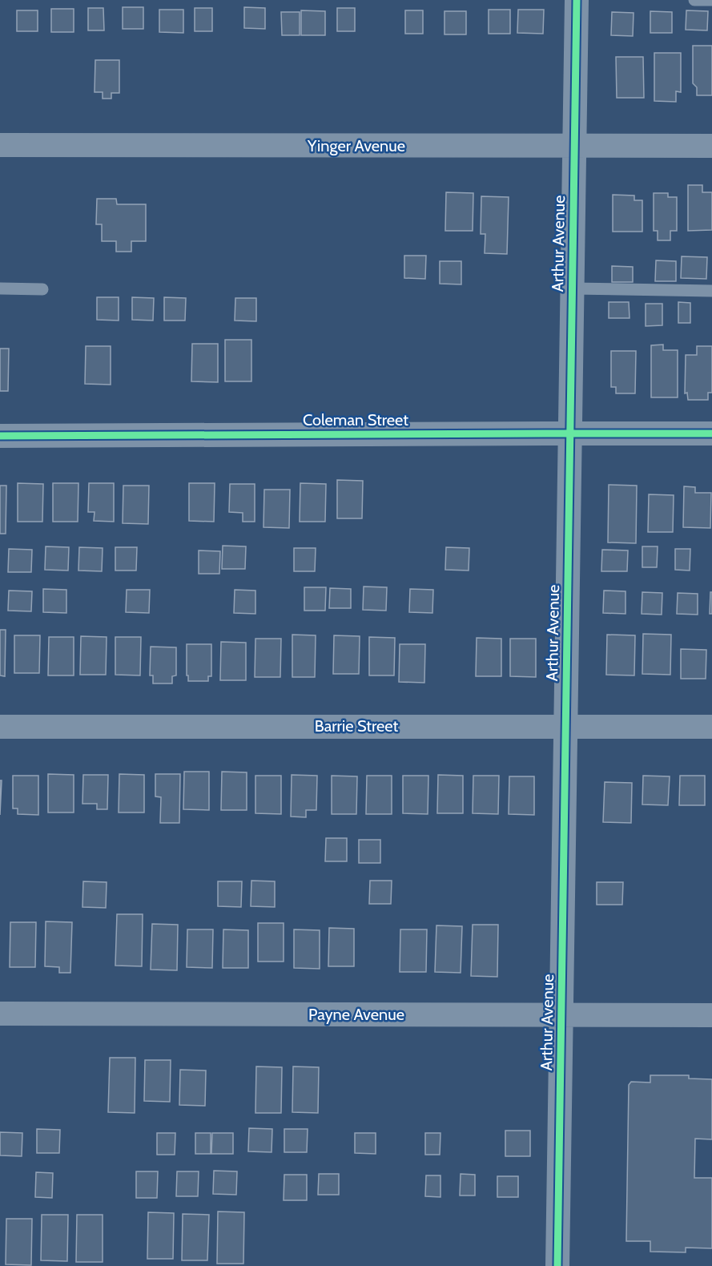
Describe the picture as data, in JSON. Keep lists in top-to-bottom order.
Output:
{
  "streets": {
    "street": [
      "Yinger Avenue",
      "Arthur Avenue",
      "Coleman Street",
      "Barrie Street",
      "Payne Avenue"
    ]
  },
  "crossings": [
    ["Yinger Avenue", "Arthur Avenue"],
    ["Arthur Avenue", "Coleman Street"],
    ["Arthur Avenue", "Barrie Street"],
    ["Arthur Avenue", "Payne Avenue"]
  ]
}
